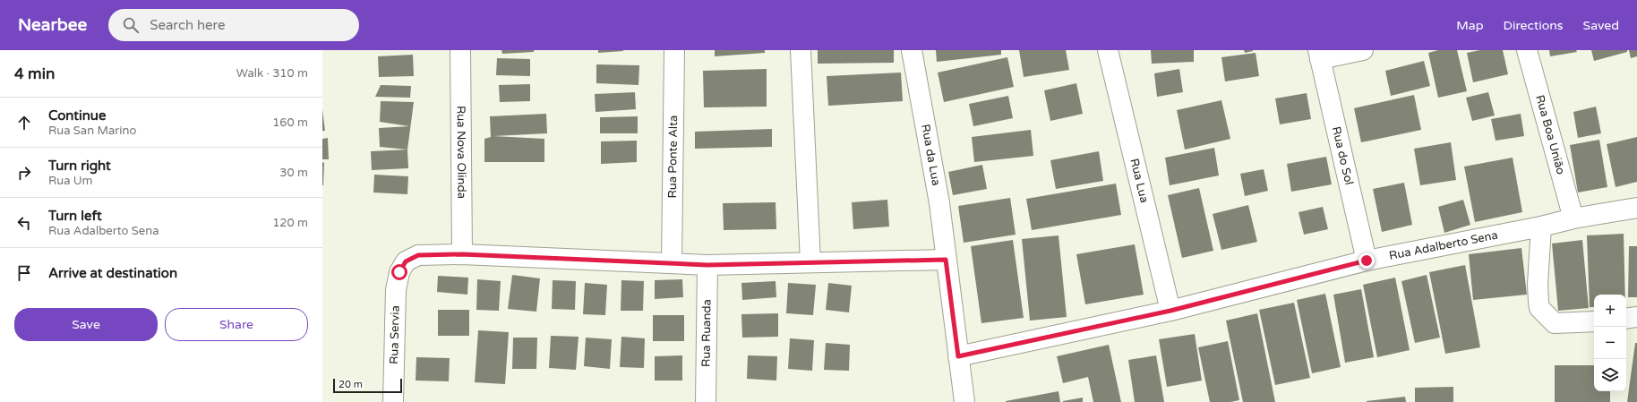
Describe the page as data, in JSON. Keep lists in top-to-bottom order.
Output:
{
  "streets": {
    "street": [
      "Rua Boa União",
      "Rua Nova Olinda",
      "Rua da Lua",
      "Rua do Sol",
      "Rua Ponte Alta",
      "Rua Lua",
      "Rua Adalberto Sena",
      "Rua Ruanda",
      "Rua Servia"
    ]
  },
  "crossings": [
    ["Rua Boa União", "Rua Adalberto Sena"],
    ["Rua Nova Olinda", "Rua Servia"],
    ["Rua da Lua", "Rua Adalberto Sena"],
    ["Rua da Lua", "Rua Servia"],
    ["Rua do Sol", "Rua Adalberto Sena"],
    ["Rua Ponte Alta", "Rua Servia"],
    ["Rua Lua", "Rua Adalberto Sena"],
    ["Rua Ruanda", "Rua Servia"]
  ],
  "scale_bar": "20 m",
  "page": {
    "header": "Nearbee",
    "search": "Search here",
    "nav": ["Map", "Directions", "Saved"],
    "heading": ["4 min", "Walk · 310 m"],
    "list": [
      ["Continue", "Rua San Marino", "160 m"],
      ["Turn right", "Rua Um", "30 m"],
      ["Turn left", "Rua Adalberto Sena", "120 m"],
      "Arrive at destination"
    ],
    "map_buttons": ["+", "−"],
    "buttons": ["Save", "Share"],
    "scale": "20 m"
  }
}
